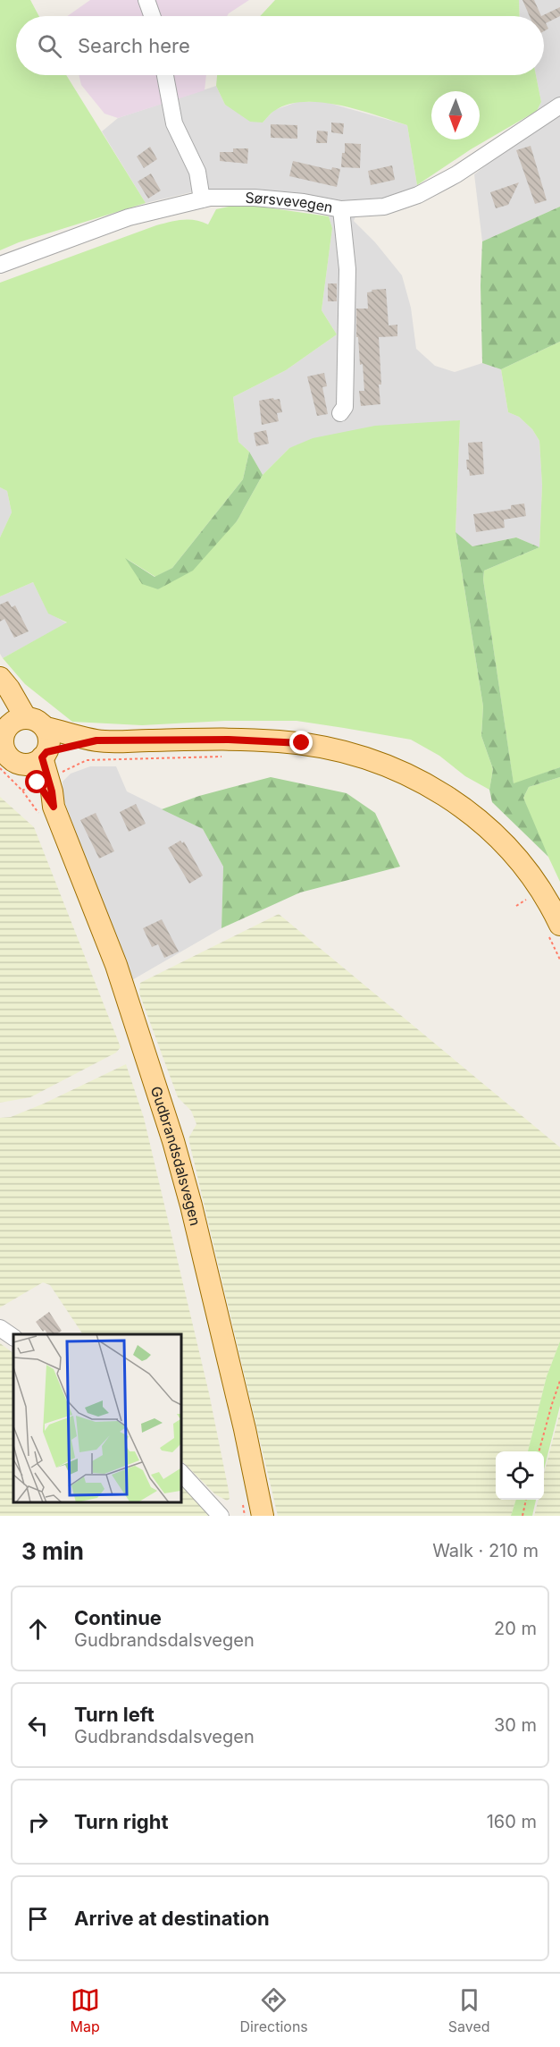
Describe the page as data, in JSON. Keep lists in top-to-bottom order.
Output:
{
  "streets": {
    "main road": ["Gudbrandsdalsvegen"],
    "street": ["Sørsvevegen"]
  },
  "north": "bottom",
  "page": {
    "search": "Search here",
    "heading": ["3 min", "Walk · 210 m"],
    "list": [
      ["Continue", "Gudbrandsdalsvegen", "20 m"],
      ["Turn left", "Gudbrandsdalsvegen", "30 m"],
      ["Turn right", "160 m"],
      "Arrive at destination"
    ],
    "nav": ["Map", "Directions", "Saved"]
  }
}
